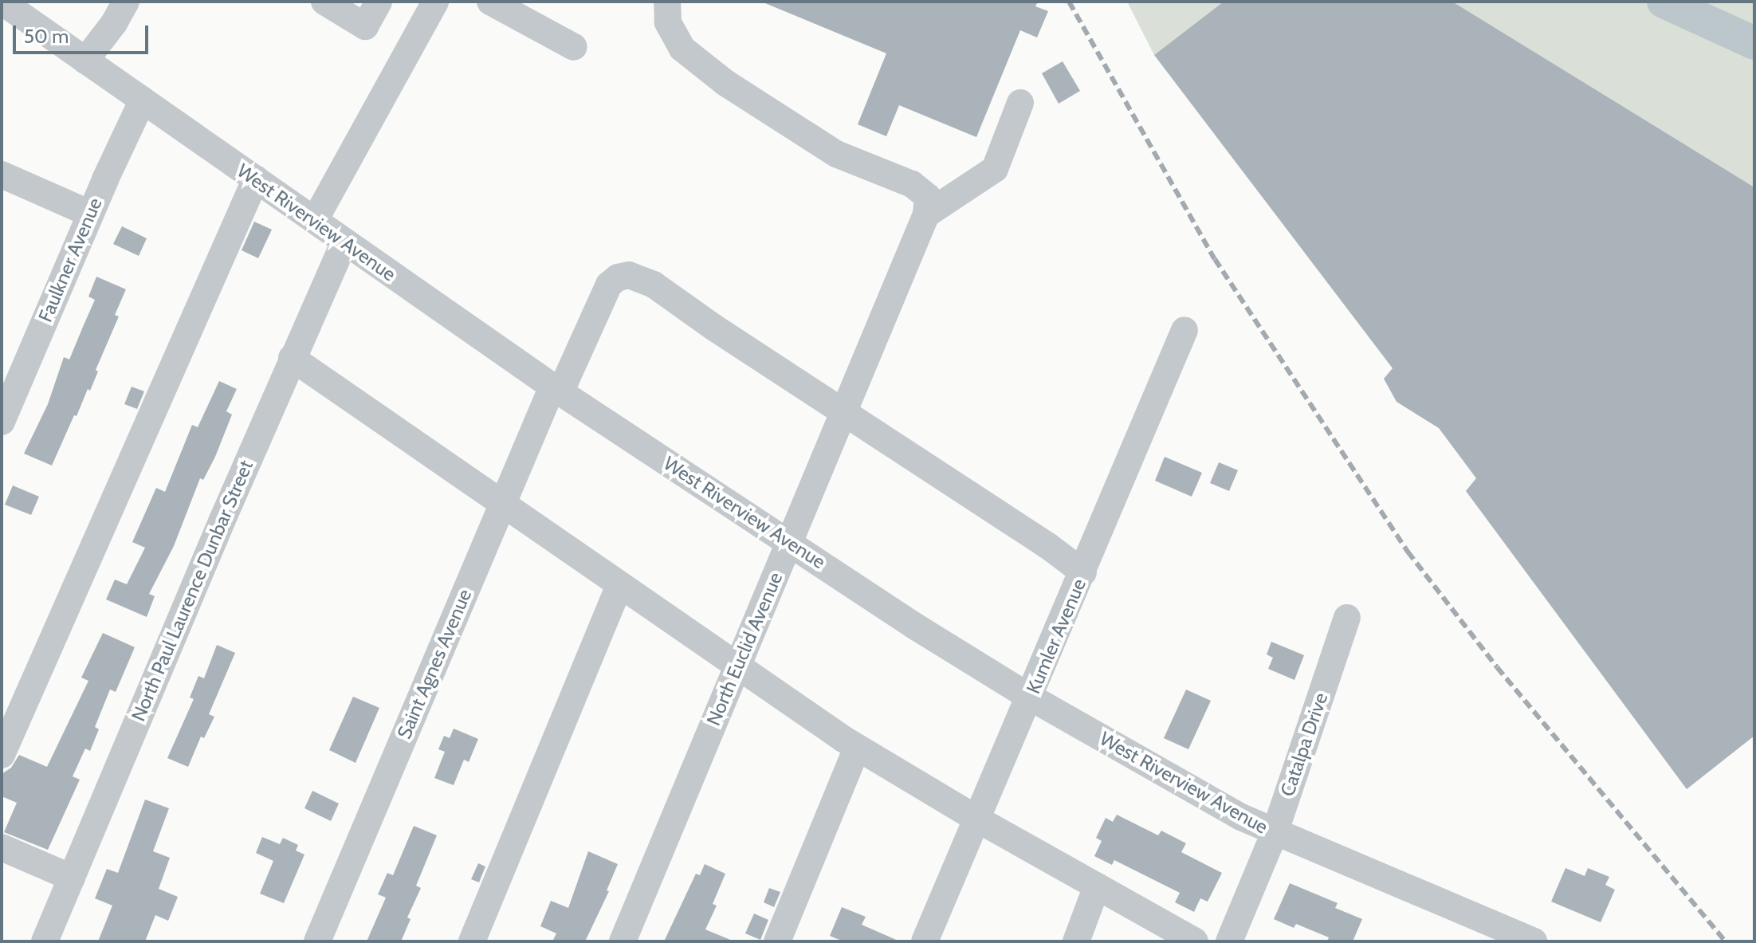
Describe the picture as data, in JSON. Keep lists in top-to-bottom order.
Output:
{
  "streets": {
    "street": [
      "West Riverview Avenue",
      "Faulkner Avenue",
      "North Paul Laurence Dunbar Street",
      "Kumler Avenue",
      "North Euclid Avenue",
      "Saint Agnes Avenue",
      "Catalpa Drive"
    ]
  },
  "crossings": [
    ["West Riverview Avenue", "Faulkner Avenue"],
    ["West Riverview Avenue", "North Paul Laurence Dunbar Street"],
    ["West Riverview Avenue", "Kumler Avenue"],
    ["West Riverview Avenue", "North Euclid Avenue"],
    ["West Riverview Avenue", "Saint Agnes Avenue"],
    ["West Riverview Avenue", "Catalpa Drive"],
    ["Kumler Avenue", "Saint Agnes Avenue"],
    ["North Euclid Avenue", "Saint Agnes Avenue"]
  ],
  "scale_bar": "50 m"
}
